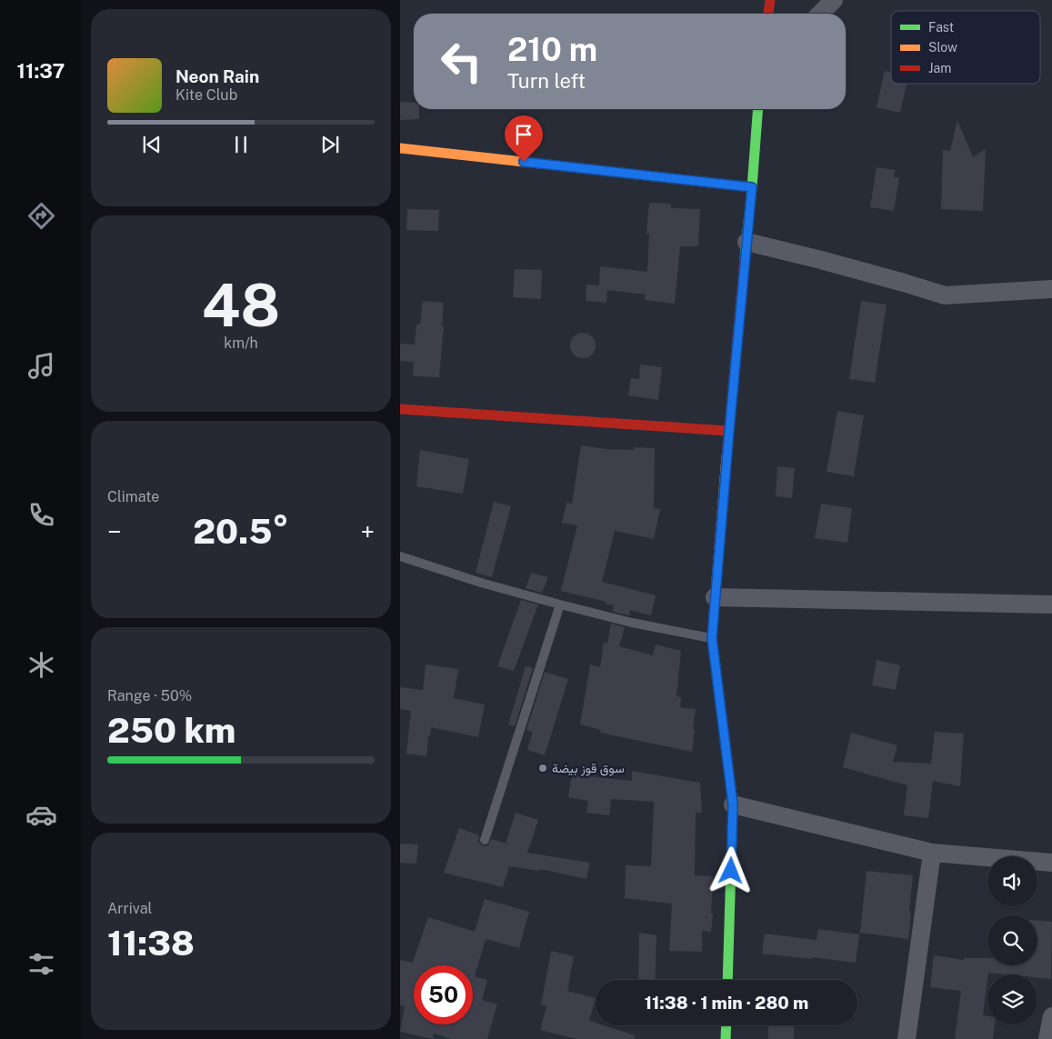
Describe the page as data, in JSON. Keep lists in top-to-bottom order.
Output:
{
  "places": ["سوق قوز بيضة"],
  "legend": ["Fast", "Slow", "Jam"],
  "page": {
    "tabs": "11:37",
    "turn": ["210 m", "Turn left"],
    "song": ["Neon Rain", "Kite Club"],
    "tile": [
      ["48", "km/h"],
      "Climate",
      ["Range · 50%", "250 km"],
      ["Arrival", "11:38"]
    ],
    "heat": ["−", "20.5°", "+"],
    "limit": "50",
    "trip": "11:38 · 1 min · 280 m"
  }
}
